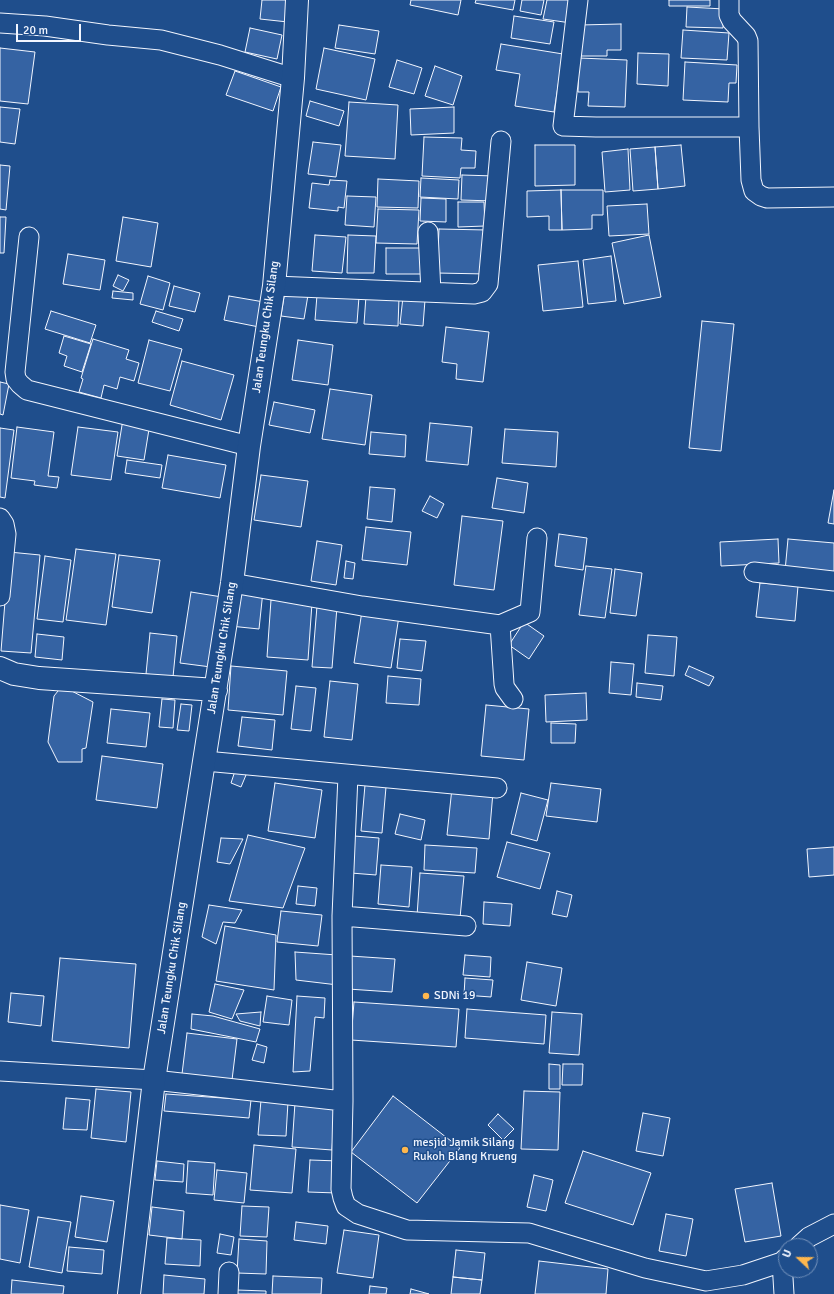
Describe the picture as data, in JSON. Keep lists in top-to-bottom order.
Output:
{
  "streets": {
    "street": ["Jalan Teungku Chik Silang"]
  },
  "places": ["SDNi 19", "mesjid Jamik Silang Rukoh Blang Krueng"],
  "scale_bar": "20 m",
  "north": "left"
}
